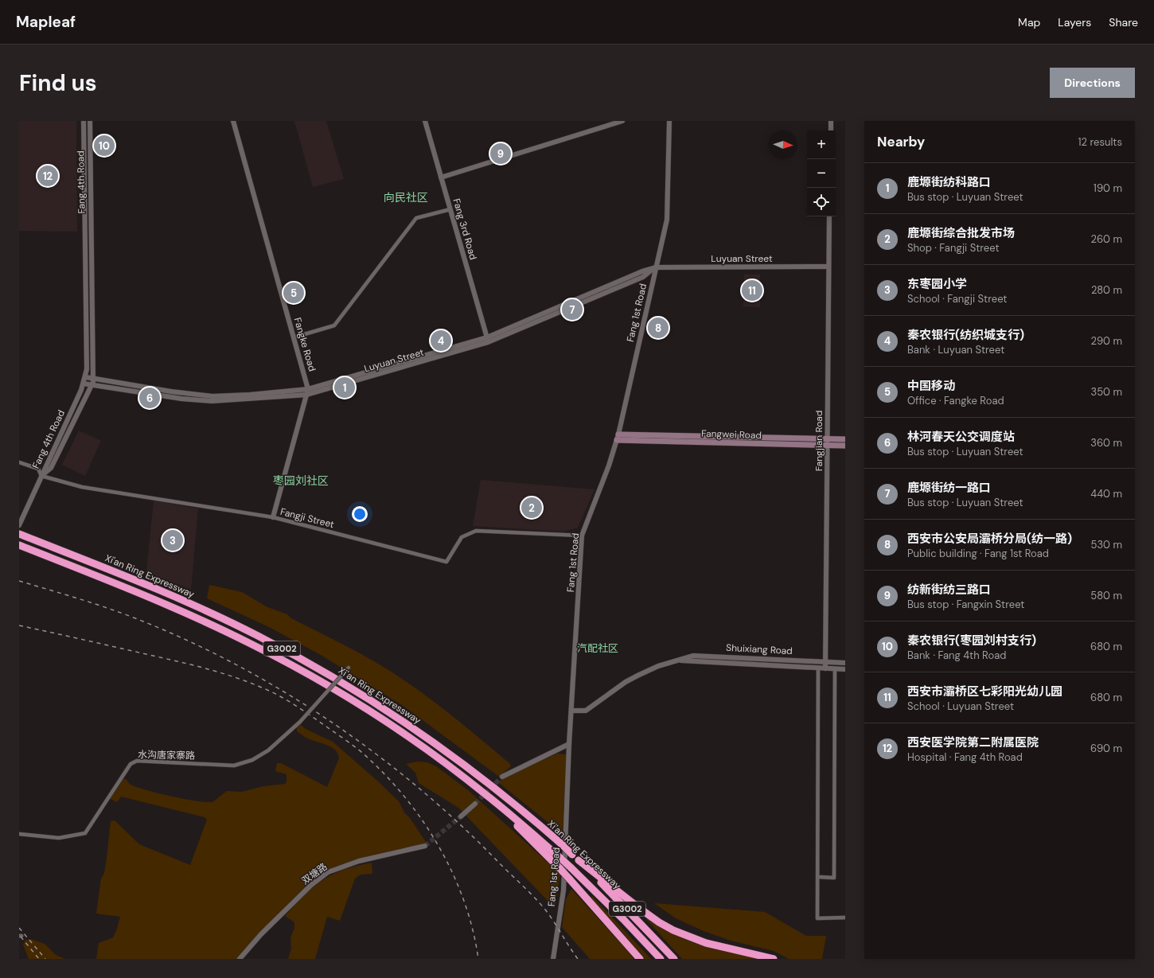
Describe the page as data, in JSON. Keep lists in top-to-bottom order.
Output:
{
  "streets": {
    "highway": ["Xi'an Ring Expressway", "G3002"],
    "main road": ["Fangwei Road"],
    "street": [
      "Fang 4th Road",
      "Fang 3rd Road",
      "Luyuan Street",
      "Fang 1st Road",
      "Fangke Road",
      "Fangjian Road",
      "Fangji Street",
      "Shuixiang Road",
      "水沟唐家寨路",
      "双塘路"
    ]
  },
  "crossings": [
    ["Fang 4th Road", "Luyuan Street"],
    ["Fang 4th Road", "Fangji Street"],
    ["Fang 3rd Road", "Luyuan Street"],
    ["Luyuan Street", "Fang 1st Road"],
    ["Luyuan Street", "Fangke Road"],
    ["Luyuan Street", "Fangjian Road"],
    ["Fang 1st Road", "Fangwei Road"],
    ["Fang 1st Road", "Fangji Street"],
    ["Fang 1st Road", "Shuixiang Road"],
    ["Fangwei Road", "Fangjian Road"],
    ["Fangjian Road", "Shuixiang Road"]
  ],
  "districts": ["向民社区", "枣园刘社区", "汽配社区"],
  "north": "right",
  "page": {
    "header": "Mapleaf",
    "nav": ["Map", "Layers", "Share"],
    "buttons": "Directions",
    "title": "Find us",
    "heading": ["Nearby", "12 results"],
    "map_buttons": ["+", "−"],
    "pins": [
      "10",
      "9",
      "12",
      "11",
      "5",
      "7",
      "8",
      "4",
      "1",
      "6",
      "2",
      "3"
    ],
    "list": [
      {
        "mark": "1",
        "name": "鹿塬街纺科路口",
        "note": "Bus stop · Luyuan Street",
        "value": "190 m"
      },
      {
        "mark": "2",
        "name": "鹿塬街综合批发市场",
        "note": "Shop · Fangji Street",
        "value": "260 m"
      },
      {
        "mark": "3",
        "name": "东枣园小学",
        "note": "School · Fangji Street",
        "value": "280 m"
      },
      {
        "mark": "4",
        "name": "秦农银行(纺织城支行)",
        "note": "Bank · Luyuan Street",
        "value": "290 m"
      },
      {
        "mark": "5",
        "name": "中国移动",
        "note": "Office · Fangke Road",
        "value": "350 m"
      },
      {
        "mark": "6",
        "name": "林河春天公交调度站",
        "note": "Bus stop · Luyuan Street",
        "value": "360 m"
      },
      {
        "mark": "7",
        "name": "鹿塬街纺一路口",
        "note": "Bus stop · Luyuan Street",
        "value": "440 m"
      },
      {
        "mark": "8",
        "name": "西安市公安局灞桥分局(纺一路)",
        "note": "Public building · Fang 1st Road",
        "value": "530 m"
      },
      {
        "mark": "9",
        "name": "纺新街纺三路口",
        "note": "Bus stop · Fangxin Street",
        "value": "580 m"
      },
      {
        "mark": "10",
        "name": "秦农银行(枣园刘村支行)",
        "note": "Bank · Fang 4th Road",
        "value": "680 m"
      },
      {
        "mark": "11",
        "name": "西安市灞桥区七彩阳光幼儿园",
        "note": "School · Luyuan Street",
        "value": "680 m"
      },
      {
        "mark": "12",
        "name": "西安医学院第二附属医院",
        "note": "Hospital · Fang 4th Road",
        "value": "690 m"
      }
    ]
  }
}
